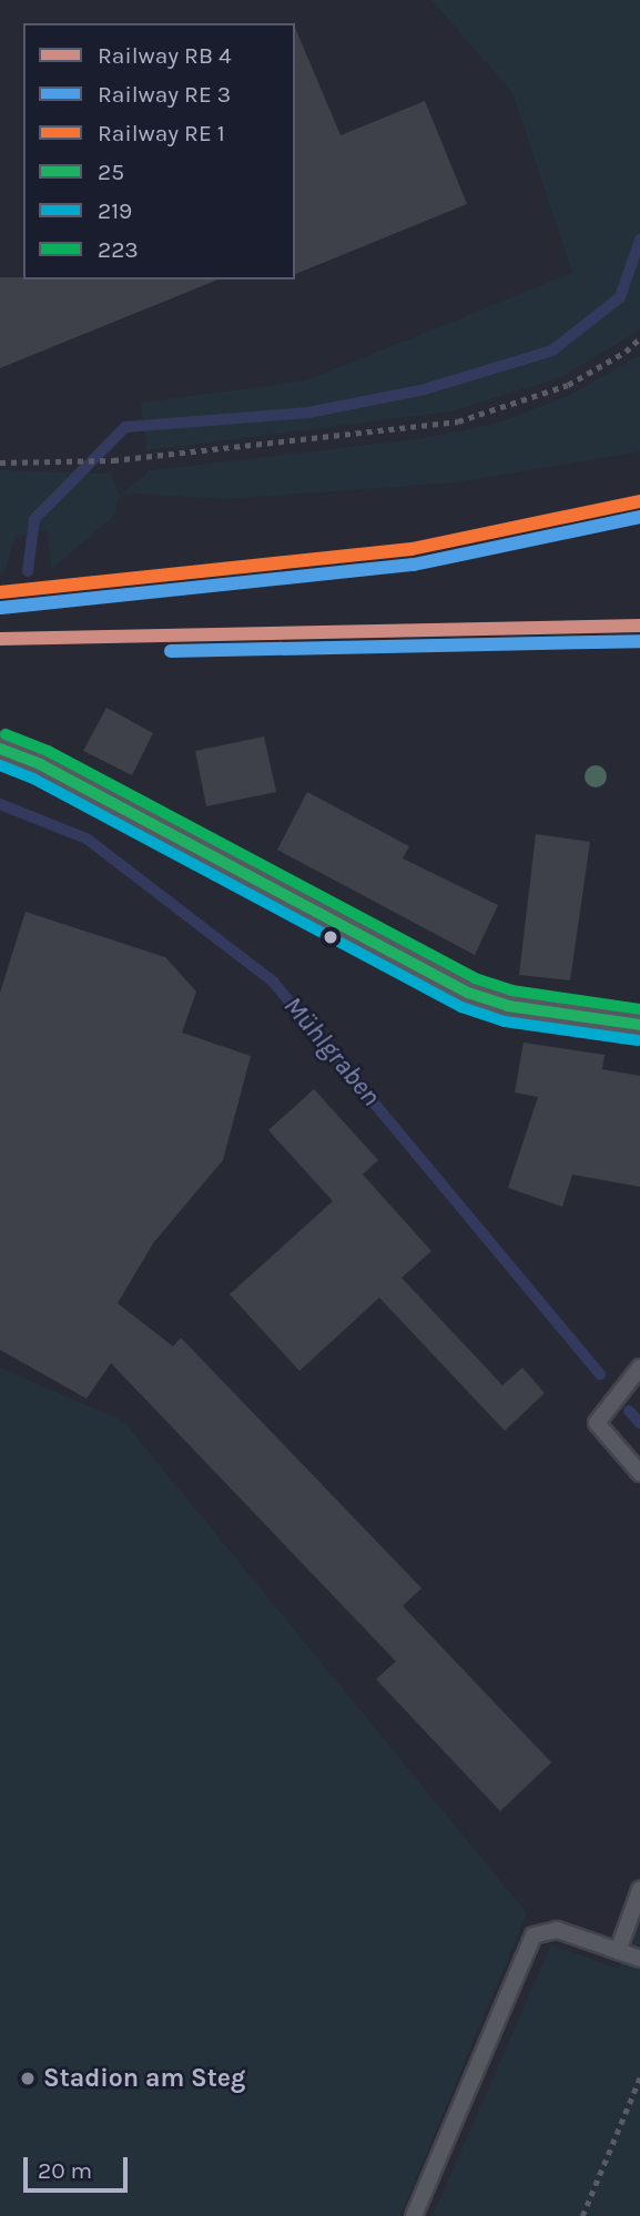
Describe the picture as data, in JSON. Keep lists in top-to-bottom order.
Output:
{
  "water": ["Mühlgraben"],
  "places": ["Stadion am Steg"],
  "lines": ["transit line 223", "transit line 25", "transit line 219"],
  "legend": [
    "Railway RB 4",
    "Railway RE 3",
    "Railway RE 1",
    "25",
    "219",
    "223"
  ],
  "scale_bar": "20 m"
}
